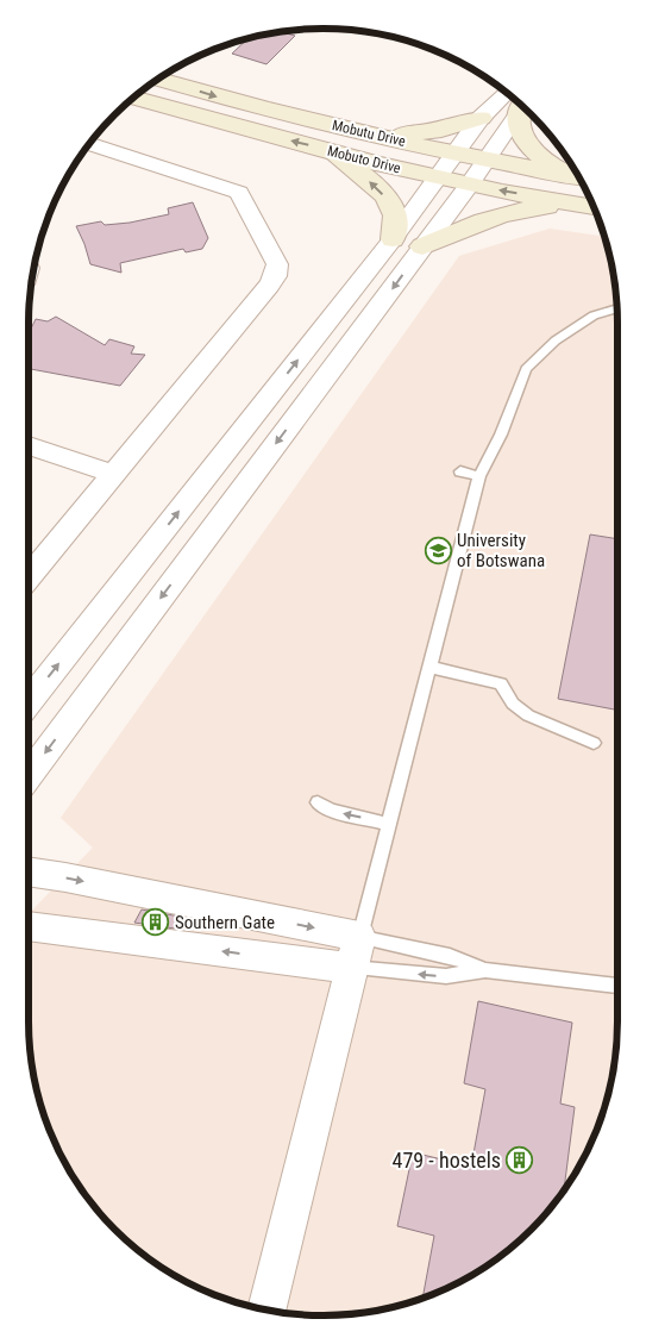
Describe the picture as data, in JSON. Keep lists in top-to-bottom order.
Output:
{
  "streets": {
    "main road": ["Mobutu Drive", "Mobuto Drive"]
  },
  "one_way": ["Mobutu Drive", "Mobuto Drive"],
  "places": {
    "school or university": ["University of Botswana"],
    "building": ["Southern Gate", "479 - hostels"]
  }
}
